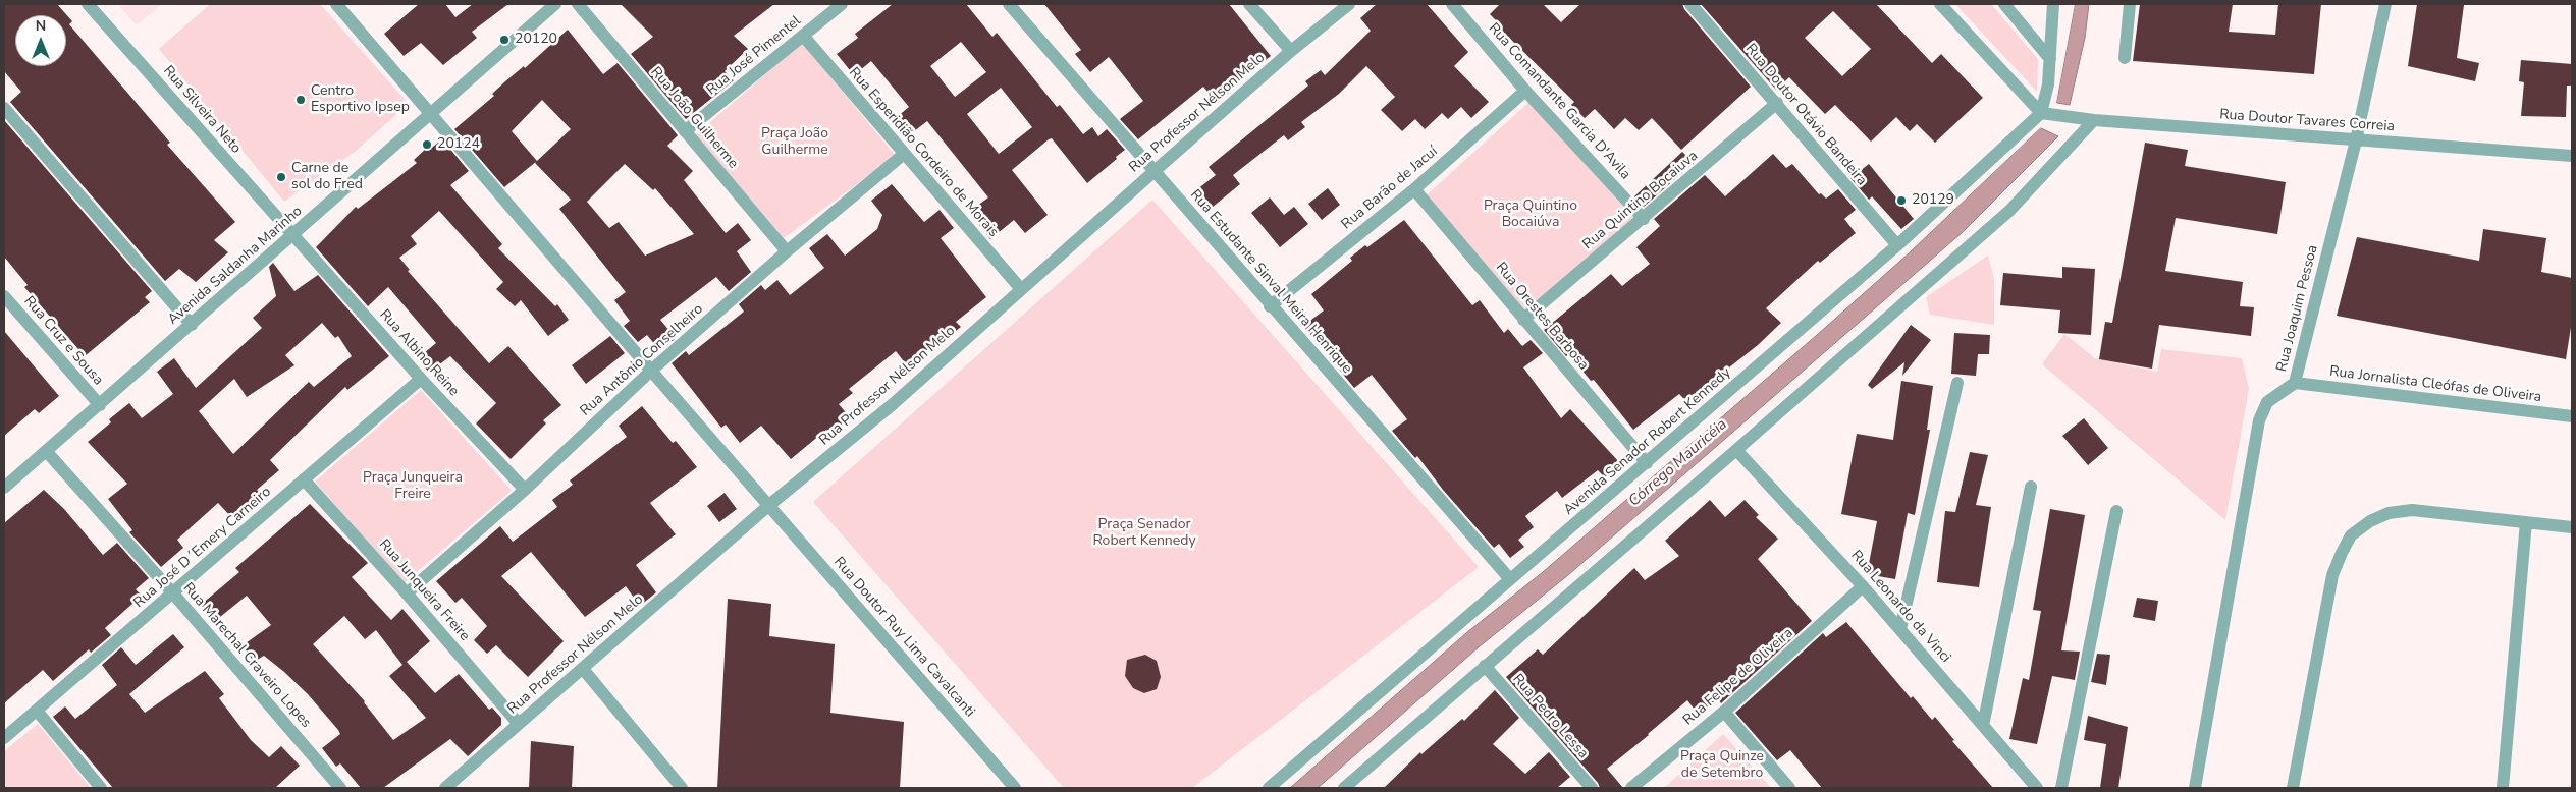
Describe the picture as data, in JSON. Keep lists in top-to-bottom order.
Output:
{
  "streets": {
    "street": [
      "Rua José Pimentel",
      "Rua Comandante Garcia D'Avila",
      "Rua Silveira Neto",
      "Rua Professor Nélson Melo",
      "Rua Doutor Otávio Bandeira",
      "Rua João Guilherme",
      "Rua Doutor Tavares Correia",
      "Rua Esperidião Cordeiro de Morais",
      "Rua Barão de Jacuí",
      "Rua Quintino Bocaiuva",
      "Avenida Saldanha Marinho",
      "Rua Estudante Sinval Meira Henrique",
      "Rua Joaquim Pessoa",
      "Rua Orestes Barbosa",
      "Rua Cruz e Sousa",
      "Rua Albino Reine",
      "Rua Antônio Conselheiro",
      "Rua Jornalista Cleófas de Oliveira",
      "Avenida Senador Robert Kennedy",
      "Rua José D´Emery Carneiro",
      "Rua Junqueira Freire",
      "Rua Leonardo da Vinci",
      "Rua Doutor Ruy Lima Cavalcanti",
      "Rua Marechal Craveiro Lopes",
      "Rua Felipe de Oliveira",
      "Rua Pedro Lessa"
    ]
  },
  "crossings": [
    ["Rua José Pimentel", "Rua João Guilherme"],
    ["Rua José Pimentel", "Rua Esperidião Cordeiro de Morais"],
    ["Rua Comandante Garcia D'Avila", "Rua Barão de Jacuí"],
    ["Rua Comandante Garcia D'Avila", "Rua Quintino Bocaiuva"],
    ["Rua Silveira Neto", "Avenida Saldanha Marinho"],
    ["Rua Silveira Neto", "Rua Albino Reine"],
    ["Rua Professor Nélson Melo", "Rua Esperidião Cordeiro de Morais"],
    ["Rua Professor Nélson Melo", "Rua Estudante Sinval Meira Henrique"],
    ["Rua Professor Nélson Melo", "Rua Junqueira Freire"],
    ["Rua Professor Nélson Melo", "Rua Doutor Ruy Lima Cavalcanti"],
    ["Rua Doutor Otávio Bandeira", "Rua Quintino Bocaiuva"],
    ["Rua Doutor Otávio Bandeira", "Avenida Senador Robert Kennedy"],
    ["Rua João Guilherme", "Rua Antônio Conselheiro"],
    ["Rua Doutor Tavares Correia", "Rua Joaquim Pessoa"],
    ["Rua Doutor Tavares Correia", "Avenida Senador Robert Kennedy"],
    ["Rua Esperidião Cordeiro de Morais", "Rua Antônio Conselheiro"],
    ["Rua Barão de Jacuí", "Rua Estudante Sinval Meira Henrique"],
    ["Rua Barão de Jacuí", "Rua Orestes Barbosa"],
    ["Rua Quintino Bocaiuva", "Rua Orestes Barbosa"],
    ["Avenida Saldanha Marinho", "Rua Cruz e Sousa"],
    ["Avenida Saldanha Marinho", "Rua Albino Reine"],
    ["Avenida Saldanha Marinho", "Rua Doutor Ruy Lima Cavalcanti"],
    ["Avenida Saldanha Marinho", "Rua Marechal Craveiro Lopes"],
    ["Rua Estudante Sinval Meira Henrique", "Avenida Senador Robert Kennedy"],
    ["Rua Joaquim Pessoa", "Rua Jornalista Cleófas de Oliveira"],
    ["Rua Orestes Barbosa", "Avenida Senador Robert Kennedy"],
    ["Rua Albino Reine", "Rua Antônio Conselheiro"],
    ["Rua Albino Reine", "Rua José D´Emery Carneiro"],
    ["Rua Antônio Conselheiro", "Rua Junqueira Freire"],
    ["Rua Antônio Conselheiro", "Rua Doutor Ruy Lima Cavalcanti"],
    ["Rua José D´Emery Carneiro", "Rua Junqueira Freire"],
    ["Rua José D´Emery Carneiro", "Rua Marechal Craveiro Lopes"],
    ["Rua Leonardo da Vinci", "Rua Felipe de Oliveira"]
  ],
  "water": ["Córrego Mauricéia"],
  "parks": [
    "Praça João Guilherme",
    "Praça Quintino Bocaiúva",
    "Praça Junqueira Freire",
    "Praça Senador Robert Kennedy",
    "Praça Quinze de Setembro"
  ],
  "places": [
    "20120",
    "Centro Esportivo Ipsep",
    "20124",
    "Carne de sol do Fred",
    "20129"
  ],
  "north": "top"
}
